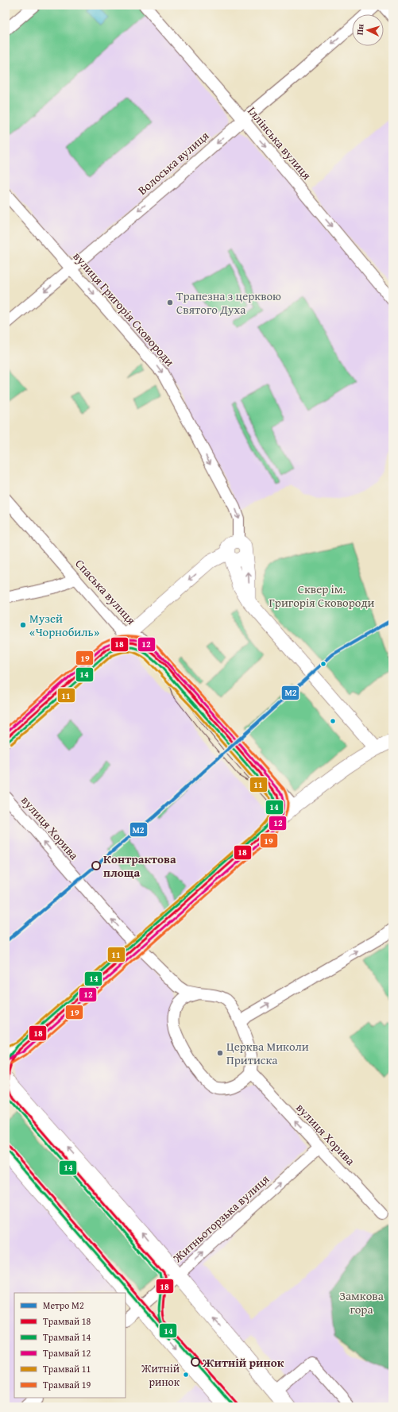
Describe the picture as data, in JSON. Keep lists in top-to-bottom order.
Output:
{
  "streets": {
    "street": [
      "Іллінська вулиця",
      "Волоська вулиця",
      "вулиця Григорія Сковороди",
      "Спаська вулиця",
      "вулиця Хорива",
      "Житньоторзька вулиця"
    ]
  },
  "crossings": [
    ["Іллінська вулиця", "Волоська вулиця"],
    ["Волоська вулиця", "вулиця Григорія Сковороди"],
    ["вулиця Хорива", "Житньоторзька вулиця"]
  ],
  "one_way": [
    "Іллінська вулиця",
    "Волоська вулиця",
    "вулиця Григорія Сковороди",
    "вулиця Хорива",
    "Житньоторзька вулиця"
  ],
  "parks": ["Сквер ім. Григорія Сковороди", "Замкова гора"],
  "places": [
    "Трапезна з церквою Святого Духа",
    "Музей «Чорнобиль»",
    "Контрактова площа",
    "Церква Миколи Притиска",
    "Житній ринок",
    "Житнiй ринок"
  ],
  "lines": [
    "metro line M2",
    "tram line 19",
    "tram line 12",
    "tram line 18",
    "tram line 14",
    "tram line 11"
  ],
  "legend": [
    "Метро M2",
    "Трамвай 18",
    "Трамвай 14",
    "Трамвай 12",
    "Трамвай 11",
    "Трамвай 19"
  ],
  "north": "left"
}
